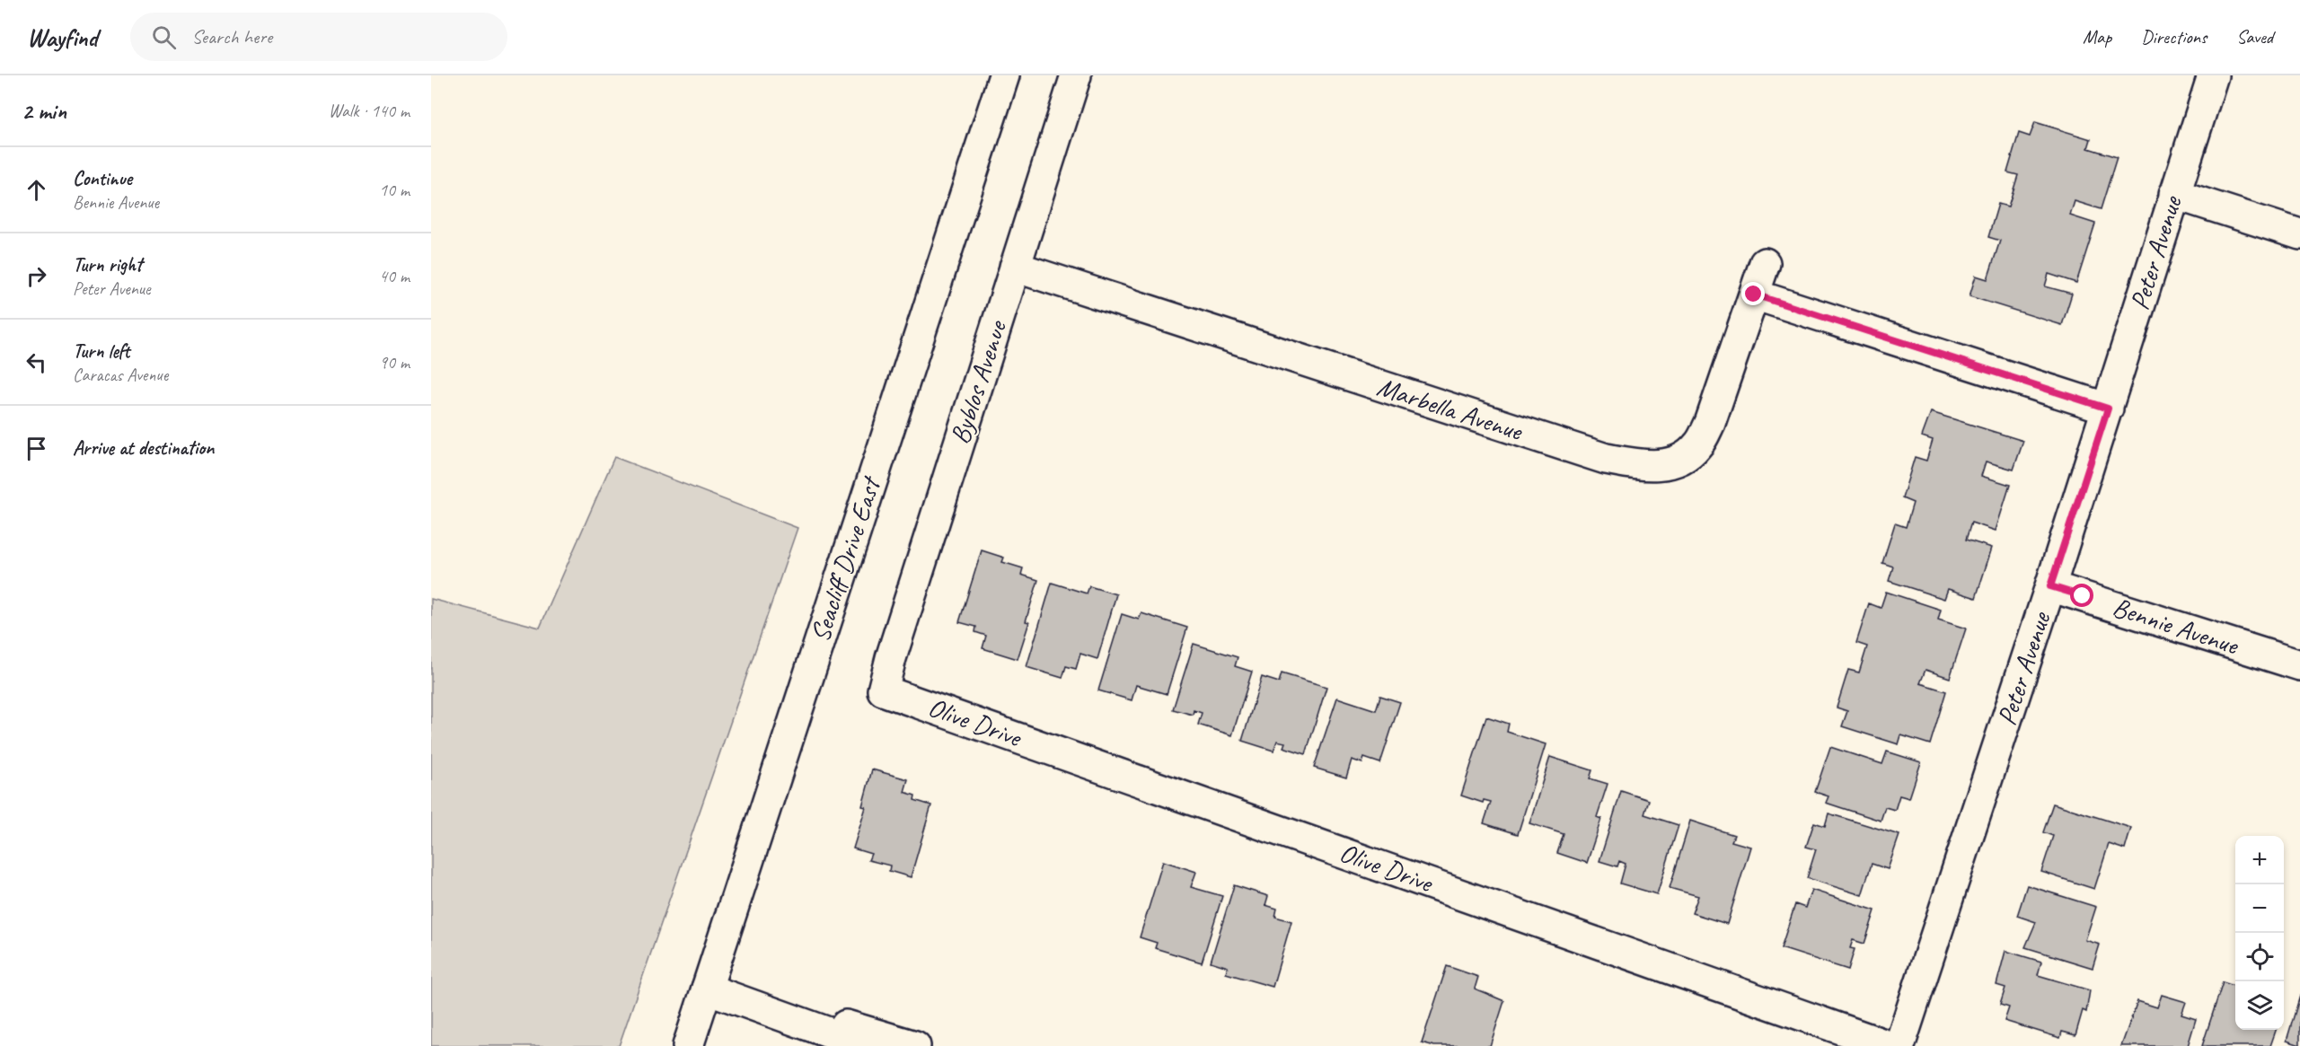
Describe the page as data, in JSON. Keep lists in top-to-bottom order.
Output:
{
  "streets": {
    "street": [
      "Peter Avenue",
      "Byblos Avenue",
      "Marbella Avenue",
      "Seacliff Drive East",
      "Bennie Avenue",
      "Olive Drive"
    ]
  },
  "crossings": [
    ["Peter Avenue", "Bennie Avenue"],
    ["Byblos Avenue", "Marbella Avenue"],
    ["Byblos Avenue", "Olive Drive"]
  ],
  "page": {
    "header": "Wayfind",
    "search": "Search here",
    "nav": ["Map", "Directions", "Saved"],
    "heading": ["2 min", "Walk · 140 m"],
    "list": [
      ["Continue", "Bennie Avenue", "10 m"],
      ["Turn right", "Peter Avenue", "40 m"],
      ["Turn left", "Caracas Avenue", "90 m"],
      "Arrive at destination"
    ],
    "map_buttons": ["+", "−"]
  }
}
